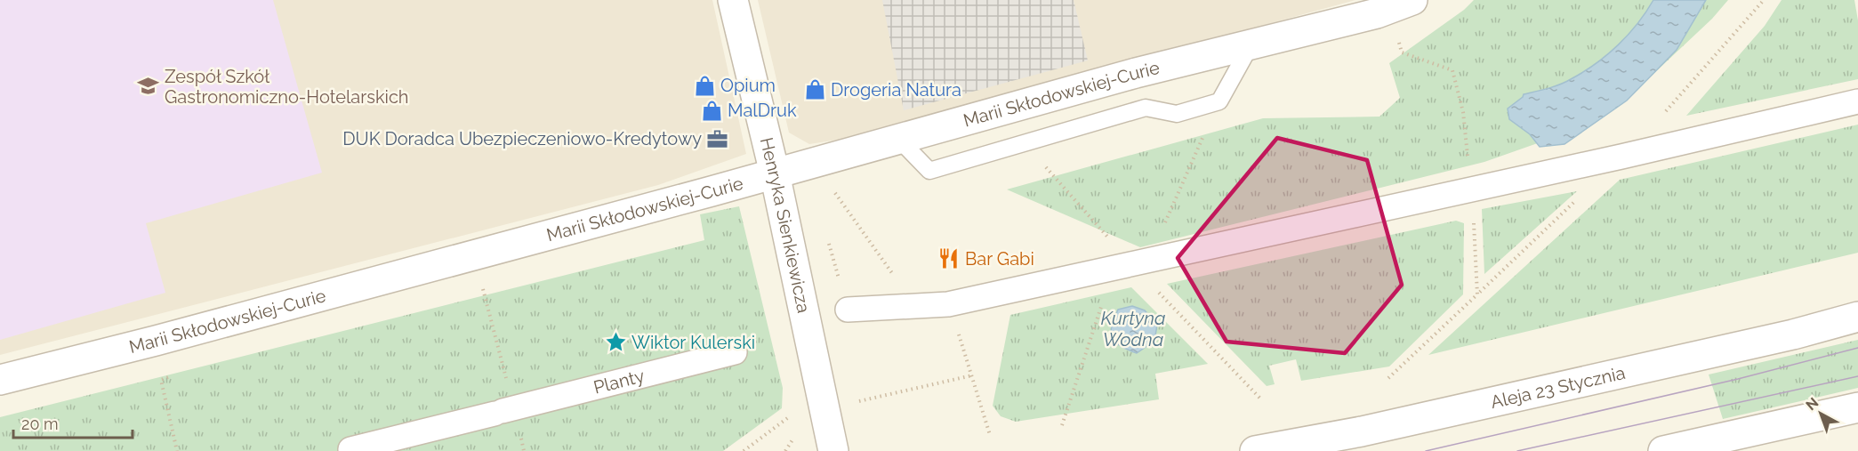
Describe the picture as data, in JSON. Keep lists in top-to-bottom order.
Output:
{
  "streets": {
    "street": [
      "Marii Skłodowskiej-Curie",
      "Henryka Sienkiewicza",
      "Planty",
      "Aleja 23 Stycznia"
    ]
  },
  "crossings": [
    ["Marii Skłodowskiej-Curie", "Henryka Sienkiewicza"]
  ],
  "water": ["Kurtyna Wodna"],
  "places": {
    "shop": ["Opium", "Drogeria Natura", "MalDruk"],
    "school or university": ["Zespół Szkół Gastronomiczno-Hotelarskich"],
    "office": ["DUK Doradca Ubezpieczeniowo-Kredytowy"],
    "restaurant": ["Bar Gabi"],
    "place": ["Wiktor Kulerski"]
  },
  "scale_bar": "20 m",
  "north": "top left"
}
